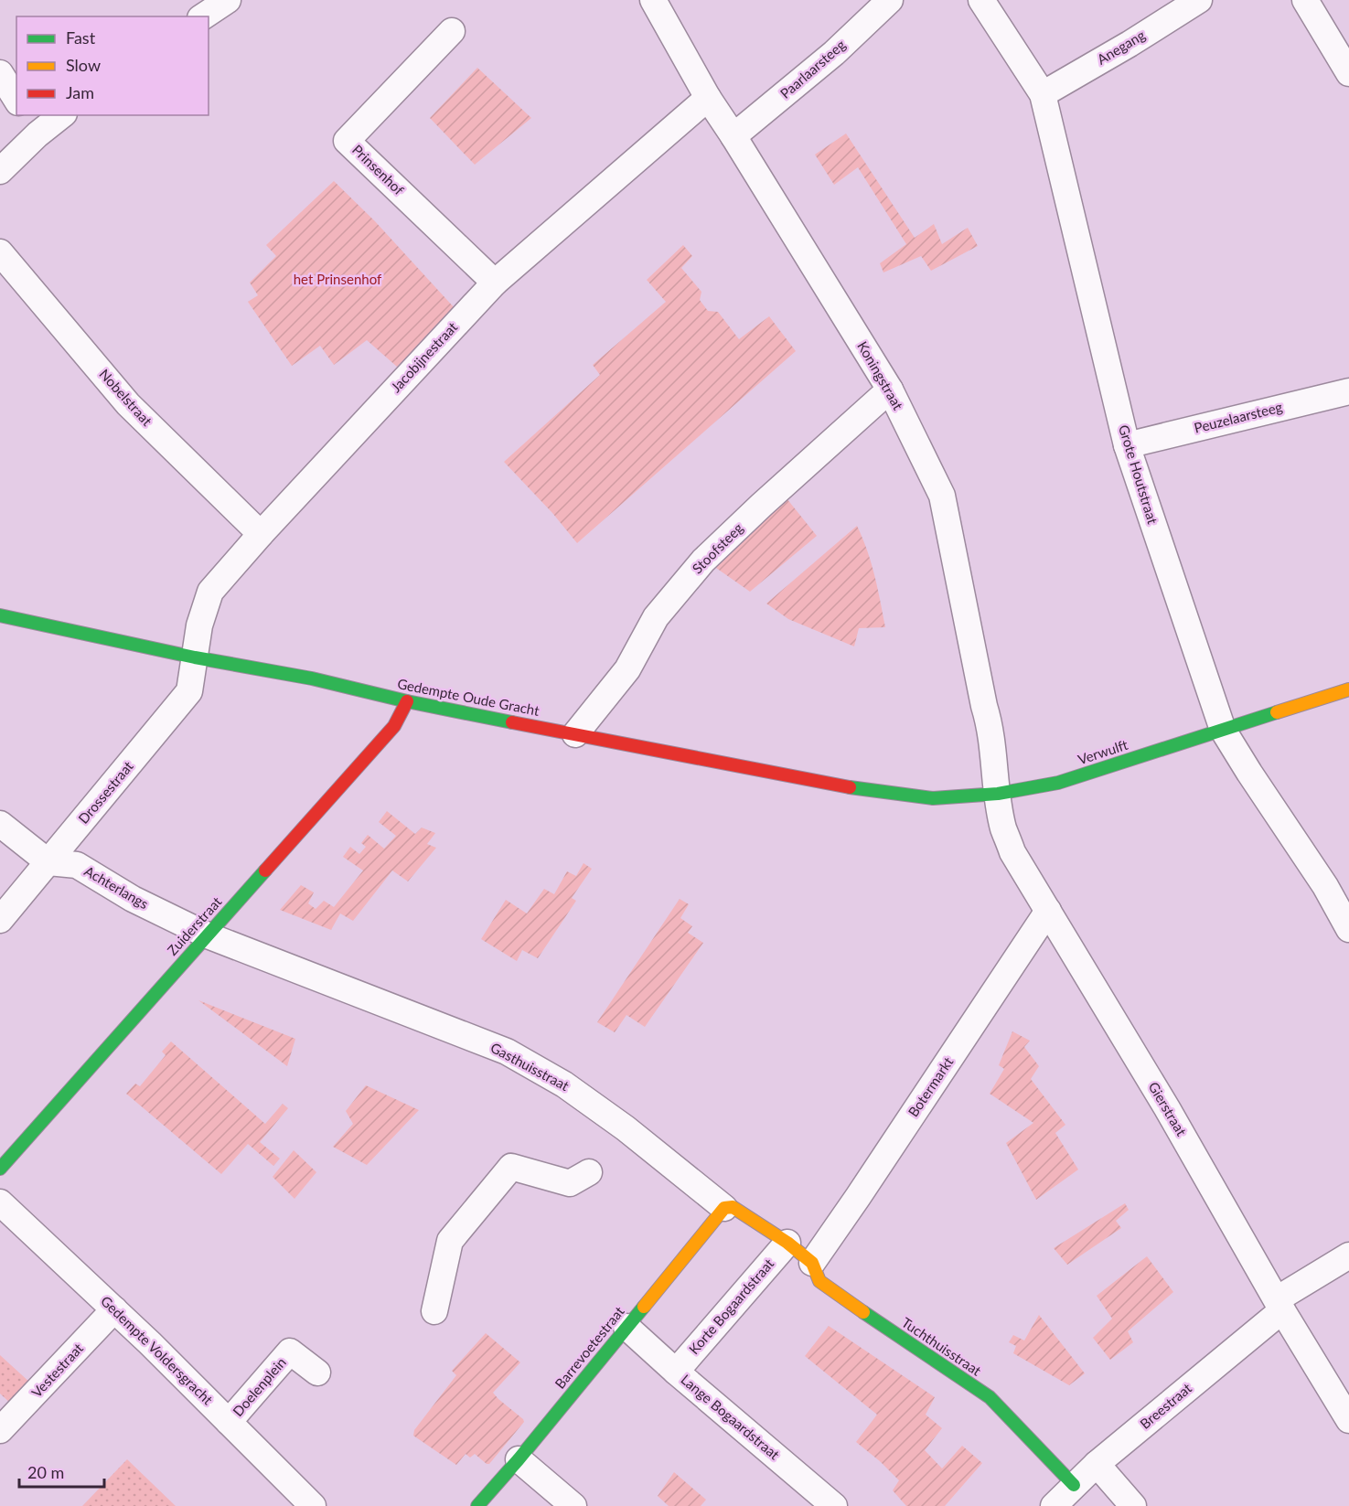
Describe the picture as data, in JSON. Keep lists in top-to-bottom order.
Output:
{
  "streets": {
    "street": [
      "Anegang",
      "Paarlaarsteeg",
      "Prinsenhof",
      "Jacobijnestraat",
      "Koningstraat",
      "Nobelstraat",
      "Peuzelaarsteeg",
      "Grote Houtstraat",
      "Stoofsteeg",
      "Gedempte Oude Gracht",
      "Verwulft",
      "Drossestraat",
      "Achterlangs",
      "Zuiderstraat",
      "Gasthuisstraat",
      "Botermarkt",
      "Gierstraat",
      "Korte Bogaardstraat",
      "Tuchthuisstraat",
      "Barrevoetestraat",
      "Gedempte Voldersgracht",
      "Vestestraat",
      "Doelenplein",
      "Breestraat",
      "Lange Bogaardstraat"
    ]
  },
  "crossings": [
    ["Anegang", "Grote Houtstraat"],
    ["Paarlaarsteeg", "Koningstraat"],
    ["Prinsenhof", "Jacobijnestraat"],
    ["Jacobijnestraat", "Koningstraat"],
    ["Jacobijnestraat", "Nobelstraat"],
    ["Jacobijnestraat", "Gedempte Oude Gracht"],
    ["Jacobijnestraat", "Drossestraat"],
    ["Koningstraat", "Stoofsteeg"],
    ["Koningstraat", "Verwulft"],
    ["Koningstraat", "Gierstraat"],
    ["Peuzelaarsteeg", "Grote Houtstraat"],
    ["Grote Houtstraat", "Verwulft"],
    ["Stoofsteeg", "Gedempte Oude Gracht"],
    ["Gedempte Oude Gracht", "Verwulft"],
    ["Gedempte Oude Gracht", "Drossestraat"],
    ["Gedempte Oude Gracht", "Zuiderstraat"],
    ["Verwulft", "Gierstraat"],
    ["Drossestraat", "Achterlangs"],
    ["Achterlangs", "Zuiderstraat"],
    ["Achterlangs", "Gasthuisstraat"],
    ["Zuiderstraat", "Gasthuisstraat"],
    ["Gasthuisstraat", "Korte Bogaardstraat"],
    ["Gasthuisstraat", "Tuchthuisstraat"],
    ["Gasthuisstraat", "Barrevoetestraat"],
    ["Botermarkt", "Gierstraat"],
    ["Botermarkt", "Tuchthuisstraat"],
    ["Gierstraat", "Breestraat"],
    ["Korte Bogaardstraat", "Tuchthuisstraat"],
    ["Korte Bogaardstraat", "Lange Bogaardstraat"],
    ["Tuchthuisstraat", "Breestraat"],
    ["Barrevoetestraat", "Lange Bogaardstraat"],
    ["Gedempte Voldersgracht", "Vestestraat"],
    ["Gedempte Voldersgracht", "Doelenplein"]
  ],
  "parks": ["het Prinsenhof"],
  "legend": ["Fast", "Slow", "Jam"],
  "scale_bar": "20 m"
}
